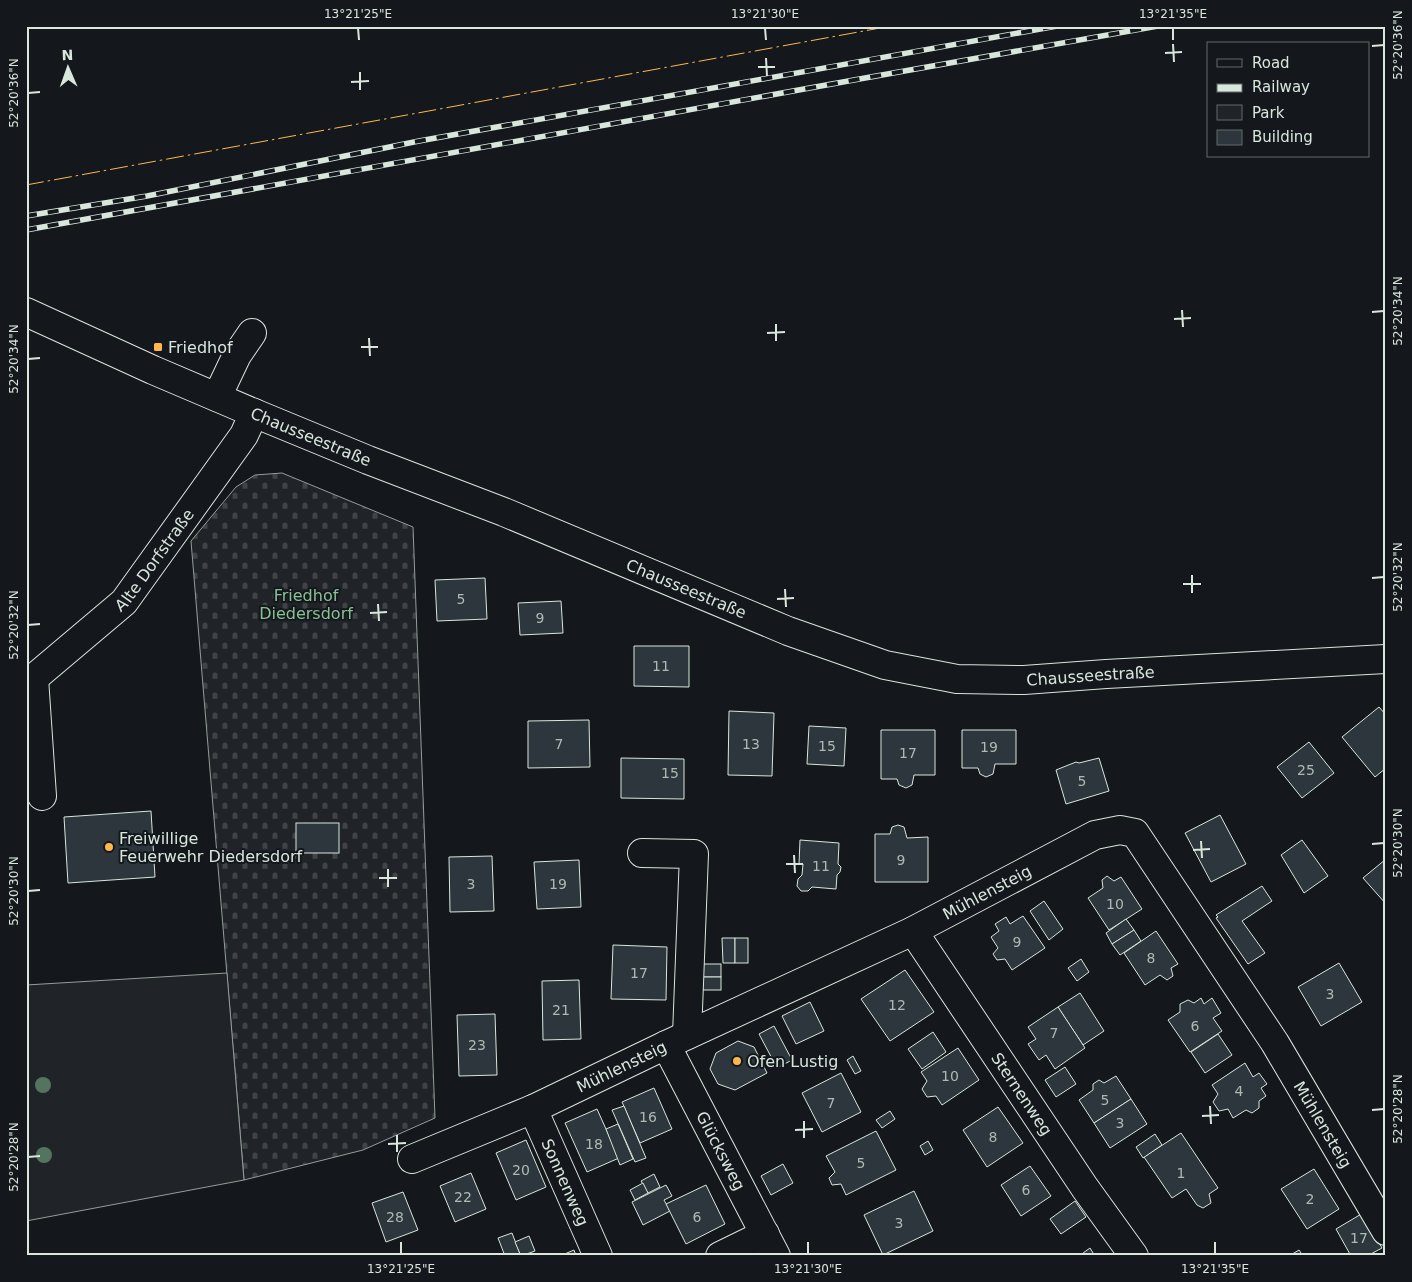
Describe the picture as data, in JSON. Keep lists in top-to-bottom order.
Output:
{
  "streets": {
    "street": [
      "Chausseestraße",
      "Alte Dorfstraße",
      "Mühlensteig",
      "Sternenweg",
      "Glücksweg",
      "Sonnenweg"
    ]
  },
  "crossings": [
    ["Chausseestraße", "Alte Dorfstraße"],
    ["Mühlensteig", "Sternenweg"],
    ["Mühlensteig", "Glücksweg"],
    ["Mühlensteig", "Sonnenweg"]
  ],
  "parks": ["Friedhof Diedersdorf"],
  "places": {
    "transit": ["Friedhof"],
    "other": ["Freiwillige Feuerwehr Diedersdorf", "Ofen Lustig"]
  },
  "house_numbers": [
    "5",
    "9",
    "11",
    "7",
    "13",
    "15",
    "19",
    "17",
    "25",
    "15",
    "5",
    "9",
    "11",
    "3",
    "19",
    "10",
    "9",
    "8",
    "17",
    "3",
    "12",
    "21",
    "6",
    "7",
    "23",
    "10",
    "4",
    "5",
    "7",
    "16",
    "3",
    "8",
    "18",
    "5",
    "20",
    "1",
    "6",
    "22",
    "2",
    "28",
    "6",
    "3",
    "17"
  ],
  "legend": [
    "Road",
    "Railway",
    "Park",
    "Building"
  ],
  "north": "top",
  "coordinates": [
    "13°21'25\"E",
    "13°21'30\"E",
    "13°21'35\"E",
    "52°20'36\"N",
    "52°20'34\"N",
    "52°20'32\"N",
    "52°20'30\"N",
    "52°20'28\"N"
  ]
}
